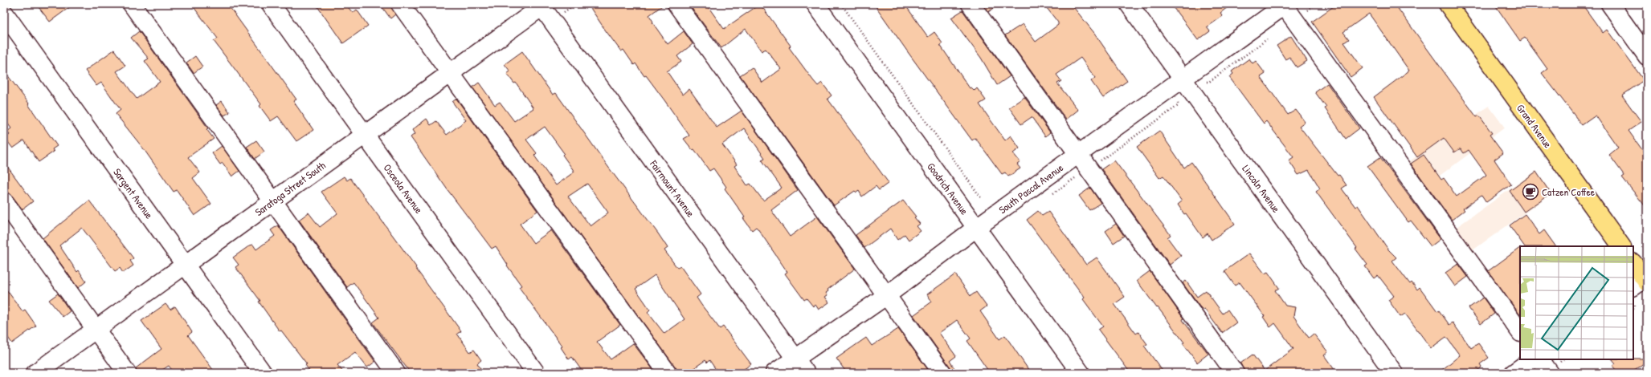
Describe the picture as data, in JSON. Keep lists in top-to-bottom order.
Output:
{
  "streets": {
    "main road": ["Grand Avenue"],
    "street": [
      "Saratoga Street South",
      "Osceola Avenue",
      "Fairmount Avenue",
      "Goodrich Avenue",
      "South Pascal Avenue",
      "Lincoln Avenue",
      "Sargent Avenue"
    ]
  },
  "crossings": [
    ["Saratoga Street South", "Osceola Avenue"],
    ["Saratoga Street South", "Fairmount Avenue"],
    ["Saratoga Street South", "Sargent Avenue"],
    ["Fairmount Avenue", "South Pascal Avenue"],
    ["Goodrich Avenue", "South Pascal Avenue"],
    ["South Pascal Avenue", "Lincoln Avenue"]
  ],
  "places": {
    "cafe": ["Catzen Coffee"]
  }
}
